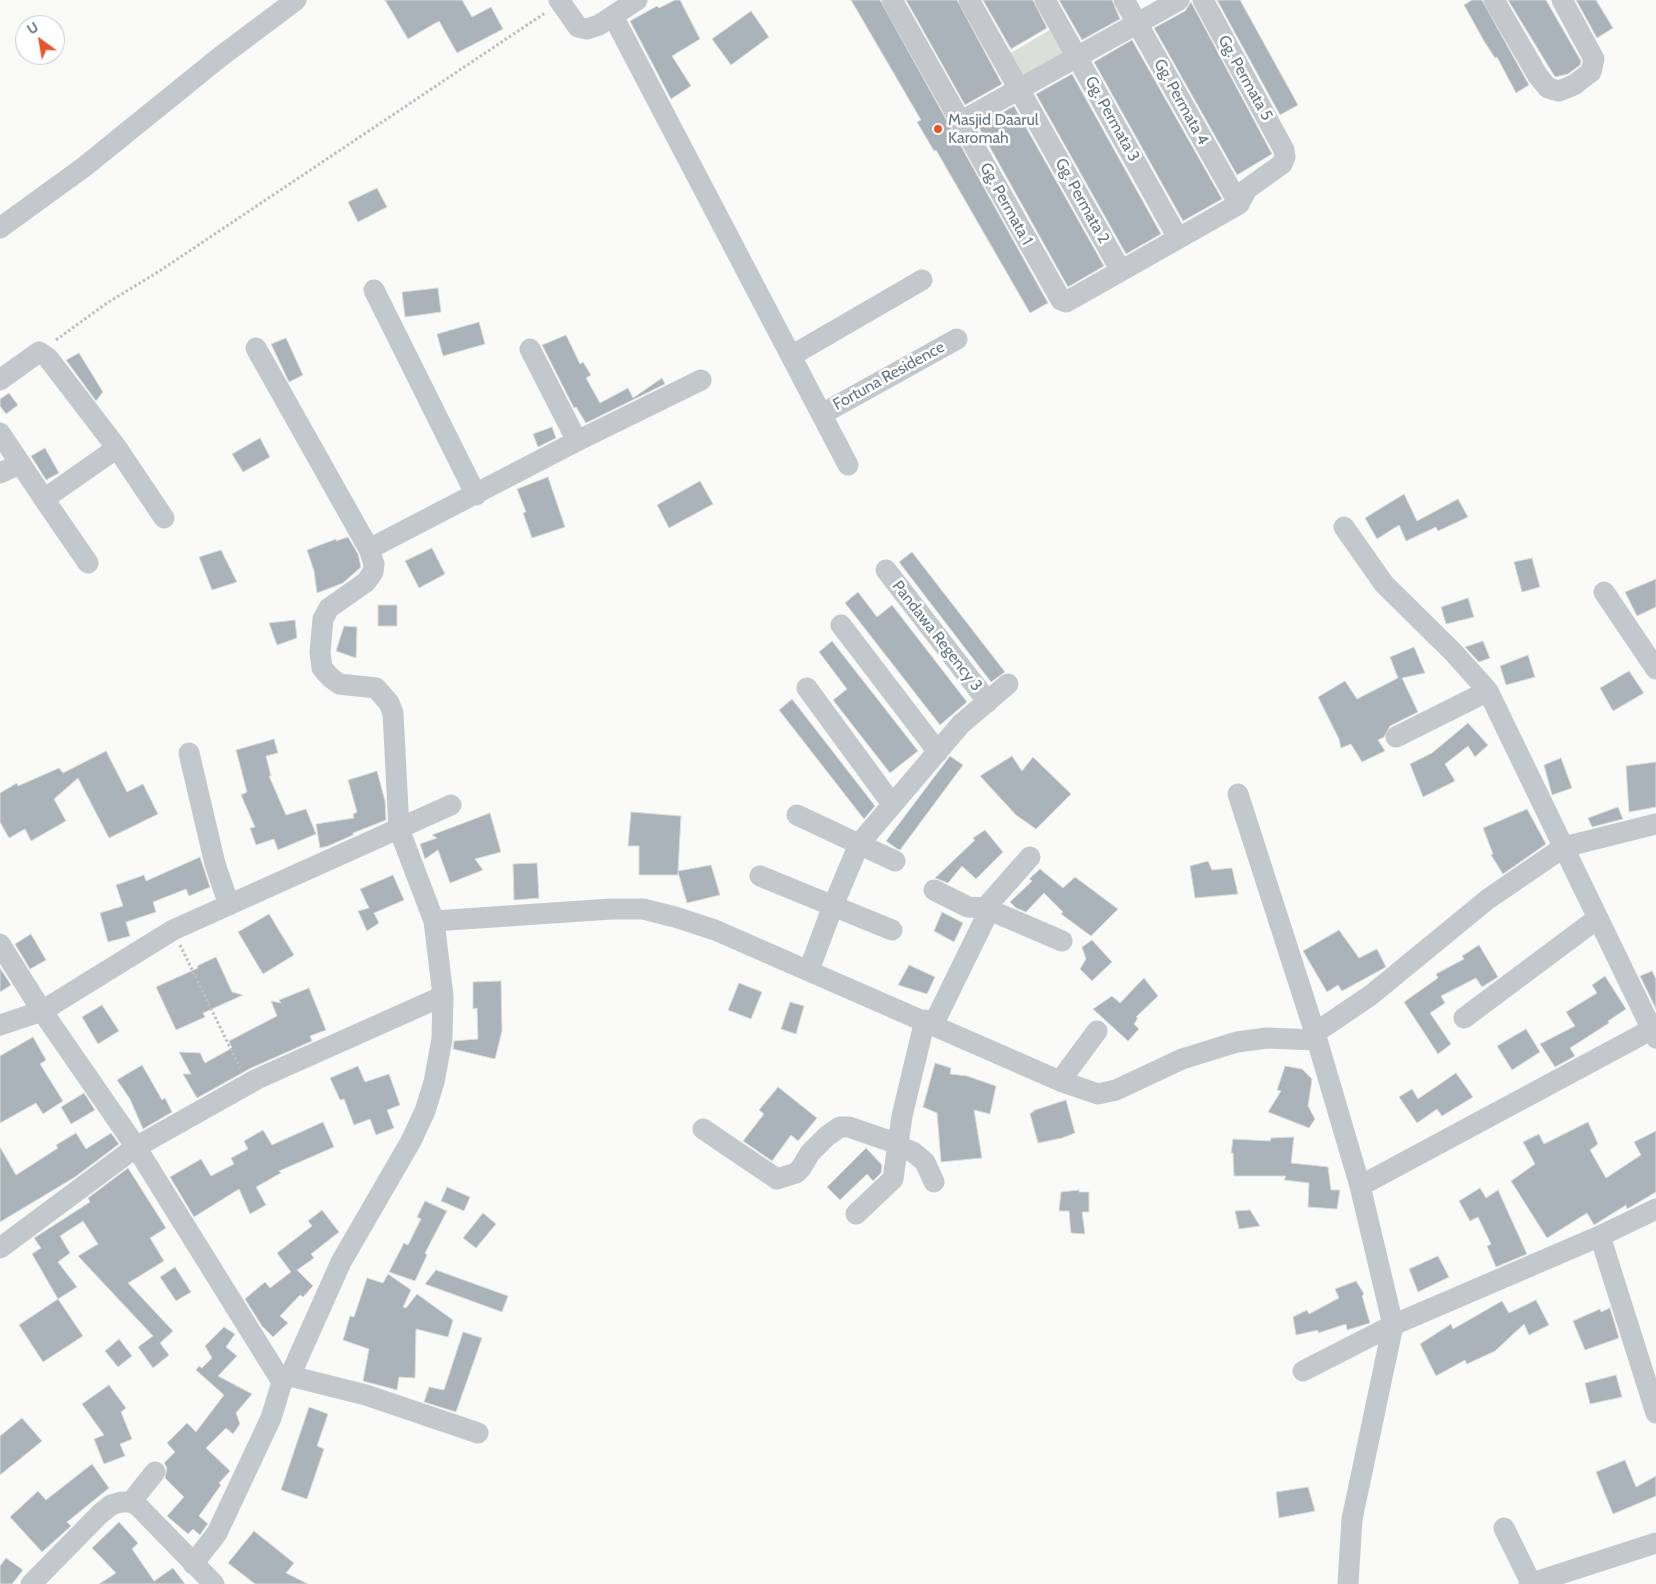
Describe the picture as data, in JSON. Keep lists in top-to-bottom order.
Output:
{
  "streets": {
    "street": [
      "Gg. Permata 5",
      "Gg. Permata 4",
      "Gg. Permata 3",
      "Gg. Permata 2",
      "Gg. Permata 1",
      "Fortuna Residence",
      "Pandawa Regency 3"
    ]
  },
  "crossings": [
    ["Gg. Permata 5", "Gg. Permata 4"],
    ["Gg. Permata 2", "Gg. Permata 1"]
  ],
  "places": ["Masjid Daarul Karomah"],
  "north": "top left"
}
